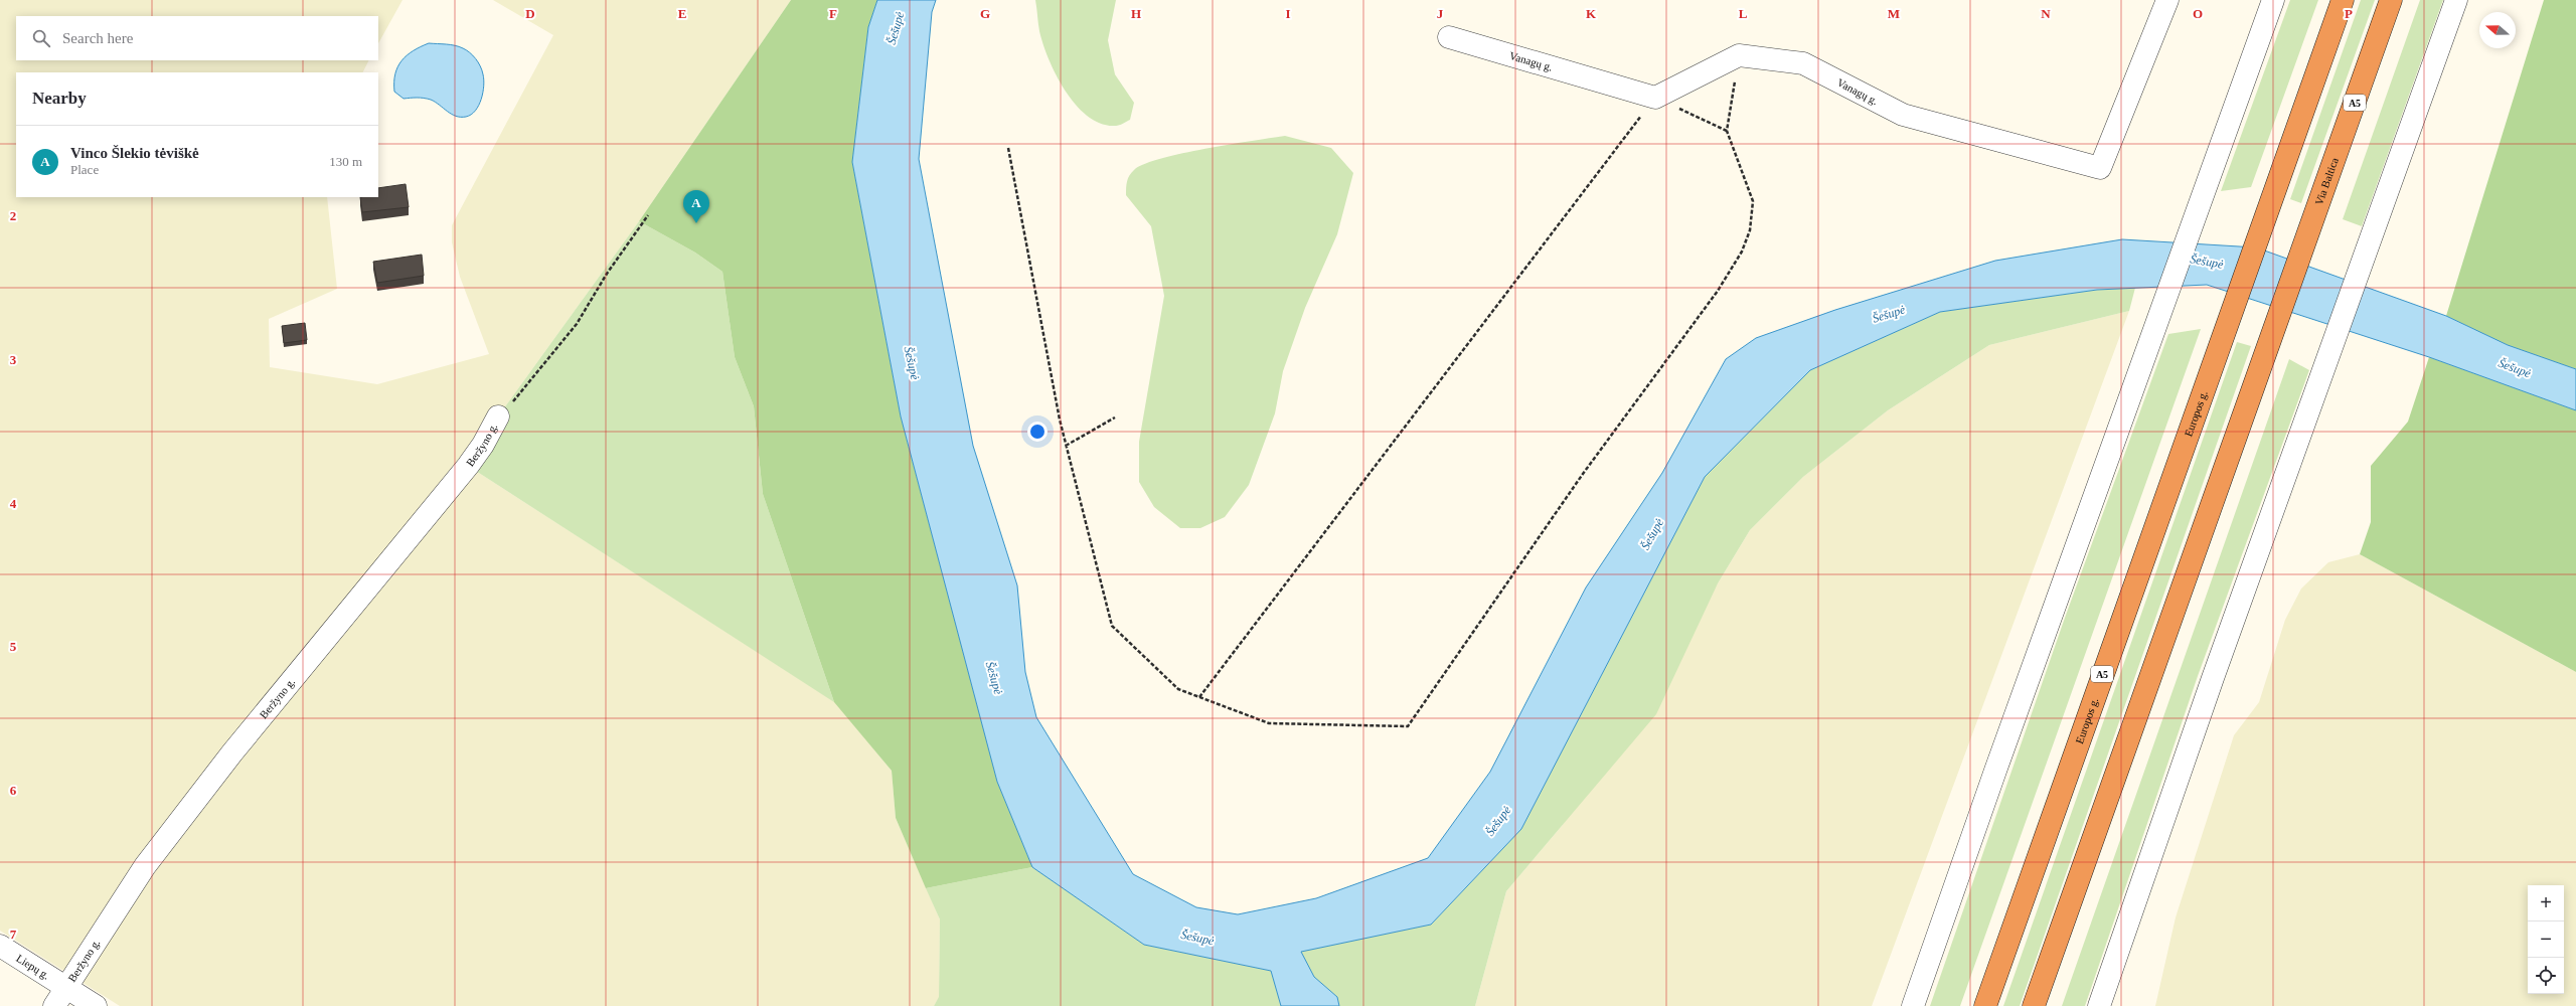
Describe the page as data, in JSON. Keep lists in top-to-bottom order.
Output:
{
  "streets": {
    "highway": ["A5", "Via Baltica", "Europos g."],
    "street": ["Vanagų g.", "Beržyno g.", "Liepų g."]
  },
  "crossings": [
    ["Beržyno g.", "Liepų g."]
  ],
  "water": ["Šešupė"],
  "north": "left",
  "page": {
    "search": "Search here",
    "heading": "Nearby",
    "list": [
      {
        "mark": "A",
        "name": "Vinco Šlekio tėviškė",
        "note": "Place",
        "value": "130 m"
      }
    ],
    "pins": "A",
    "map_buttons": ["+", "−"]
  },
  "grid": {
    "columns": [
      "D",
      "E",
      "F",
      "G",
      "H",
      "I",
      "J",
      "K",
      "L",
      "M",
      "N",
      "O",
      "P"
    ],
    "rows": [
      "2",
      "3",
      "4",
      "5",
      "6",
      "7"
    ]
  }
}
